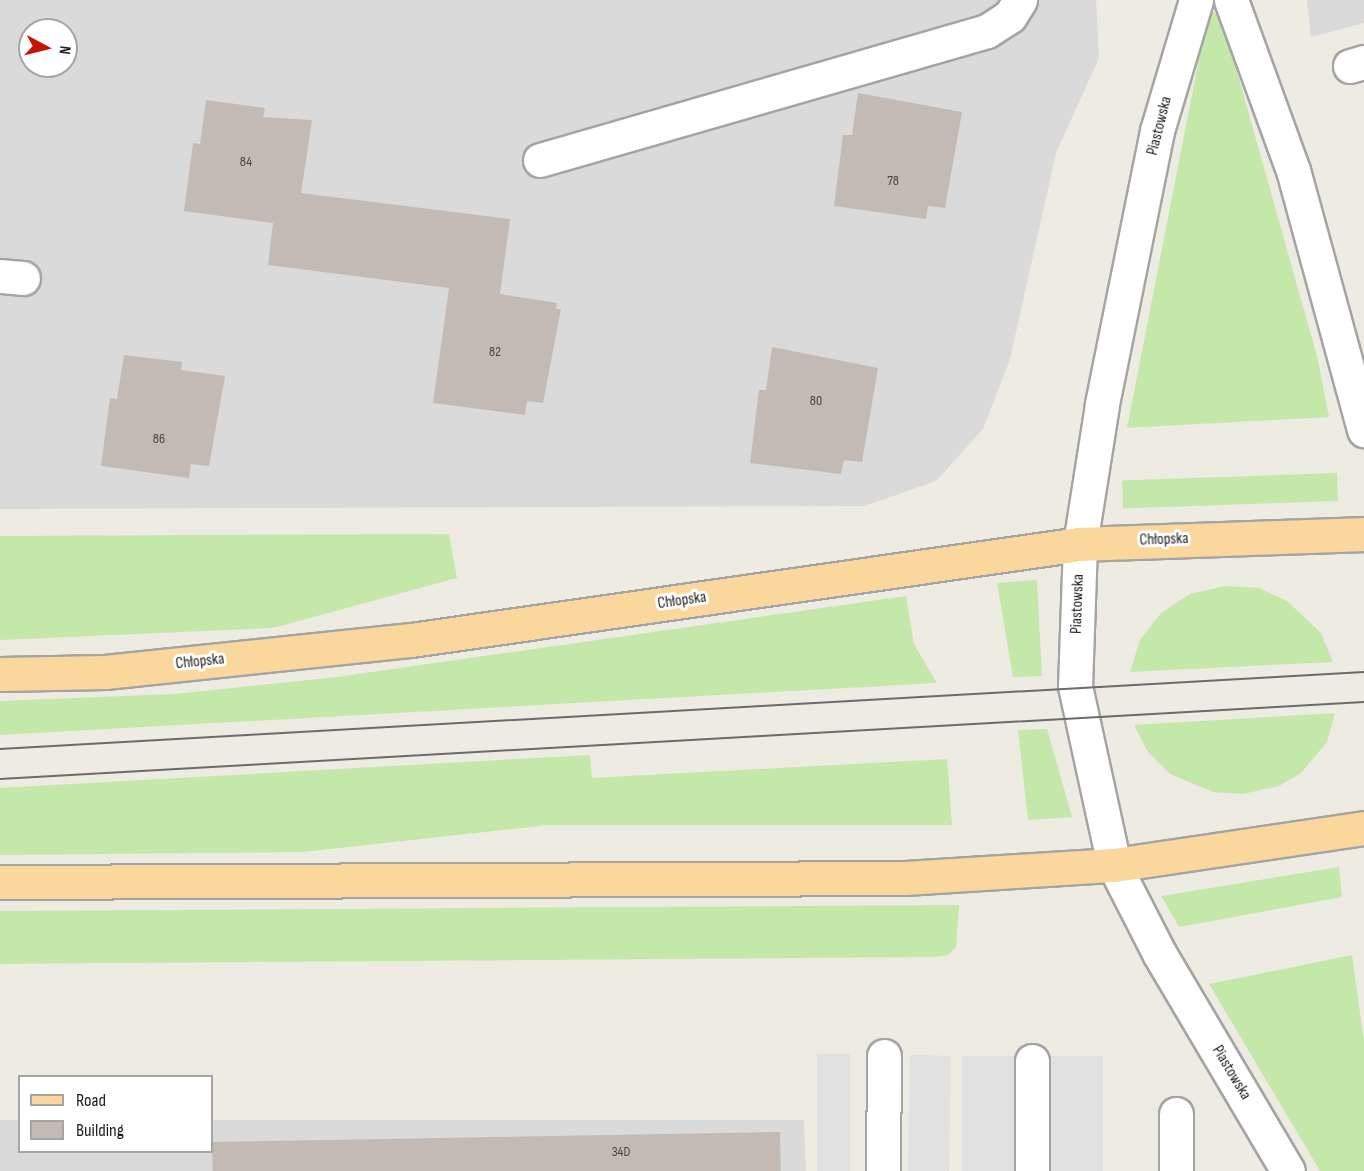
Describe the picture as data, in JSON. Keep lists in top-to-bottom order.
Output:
{
  "streets": {
    "main road": ["Chłopska"],
    "street": ["Piastowska"]
  },
  "crossings": [
    ["Piastowska", "Chłopska"]
  ],
  "house_numbers": [
    "84",
    "78",
    "82",
    "80",
    "86",
    "34D"
  ],
  "legend": ["Road", "Building"],
  "north": "right"
}
